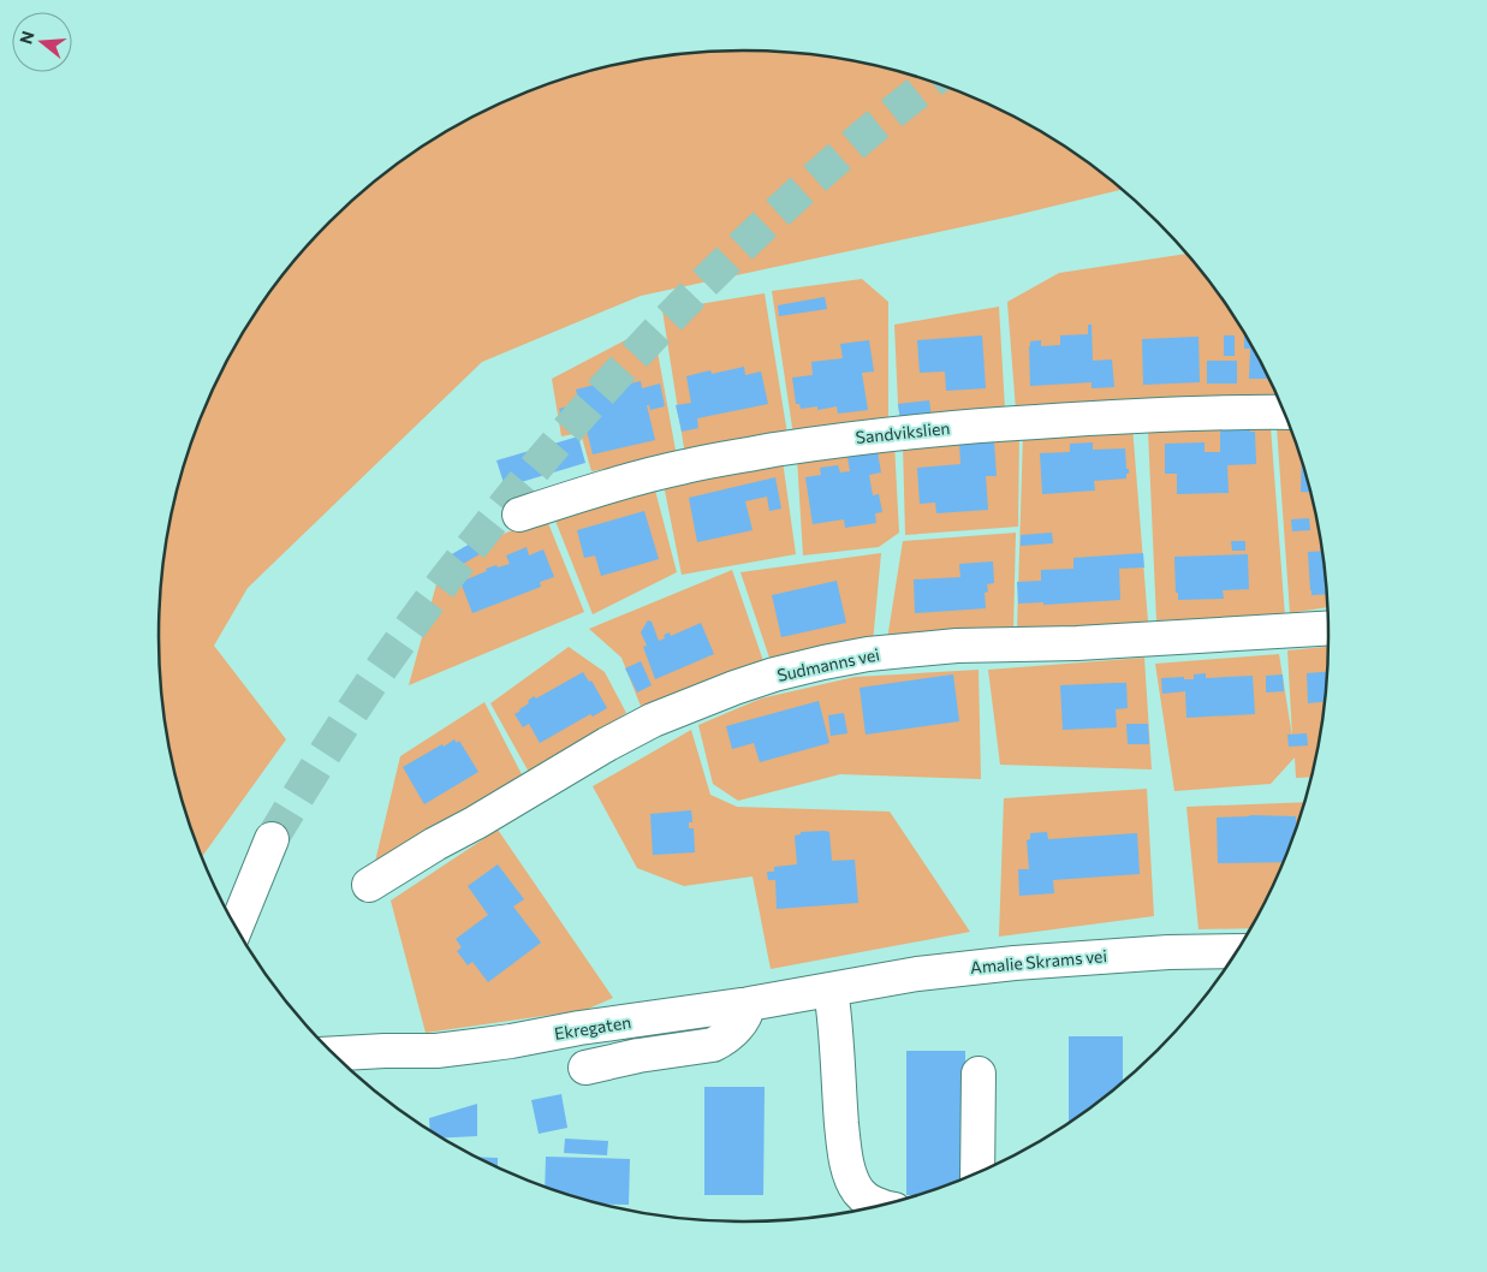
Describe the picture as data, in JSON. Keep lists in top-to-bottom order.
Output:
{
  "streets": {
    "main road": [
      "Sandvikslien",
      "Sudmanns vei",
      "Amalie Skrams vei",
      "Ekregaten"
    ]
  },
  "crossings": [
    ["Amalie Skrams vei", "Ekregaten"]
  ],
  "north": "left"
}
